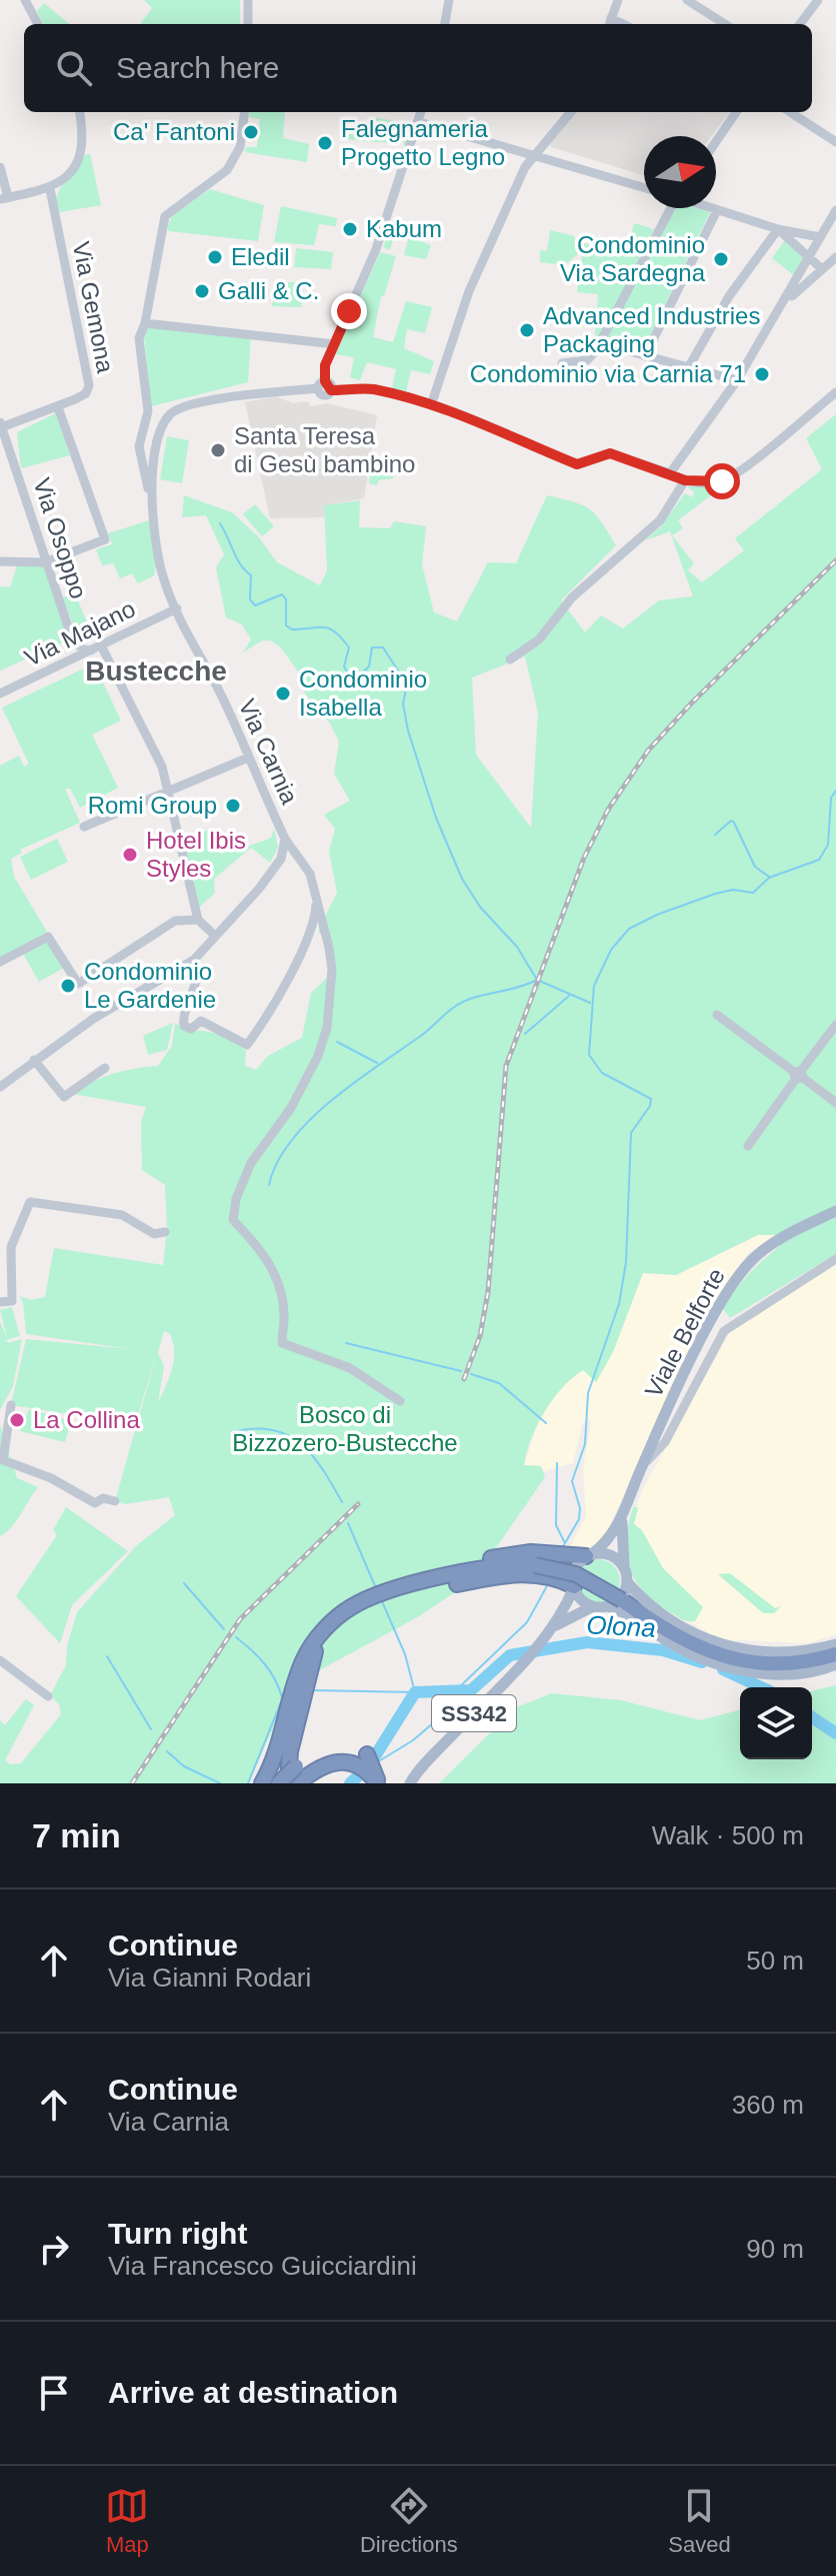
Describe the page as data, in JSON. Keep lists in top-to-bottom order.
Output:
{
  "streets": {
    "main road": ["Viale Belforte", "SS342"],
    "street": [
      "Via Gemona",
      "Via Osoppo",
      "Via Majano",
      "Via Carnia"
    ]
  },
  "crossings": [
    ["Via Gemona", "Via Osoppo"],
    ["Via Osoppo", "Via Majano"],
    ["Via Majano", "Via Carnia"]
  ],
  "districts": ["Bustecche"],
  "water": ["Olona"],
  "parks": ["Bosco di Bizzozero-Bustecche"],
  "places": [
    "Ca' Fantoni",
    "Falegnameria Progetto Legno",
    "Kabum",
    "Eledil",
    "Condominio Via Sardegna",
    "Galli & C.",
    "Advanced Industries Packaging",
    "Condominio via Carnia 71",
    "Santa Teresa di Gesù bambino",
    "Condominio Isabella",
    "Romi Group",
    "Hotel Ibis Styles",
    "Condominio Le Gardenie",
    "La Collina"
  ],
  "north": "right",
  "page": {
    "search": "Search here",
    "heading": ["7 min", "Walk · 500 m"],
    "list": [
      ["Continue", "Via Gianni Rodari", "50 m"],
      ["Continue", "Via Carnia", "360 m"],
      ["Turn right", "Via Francesco Guicciardini", "90 m"],
      "Arrive at destination"
    ],
    "nav": ["Map", "Directions", "Saved"]
  }
}
